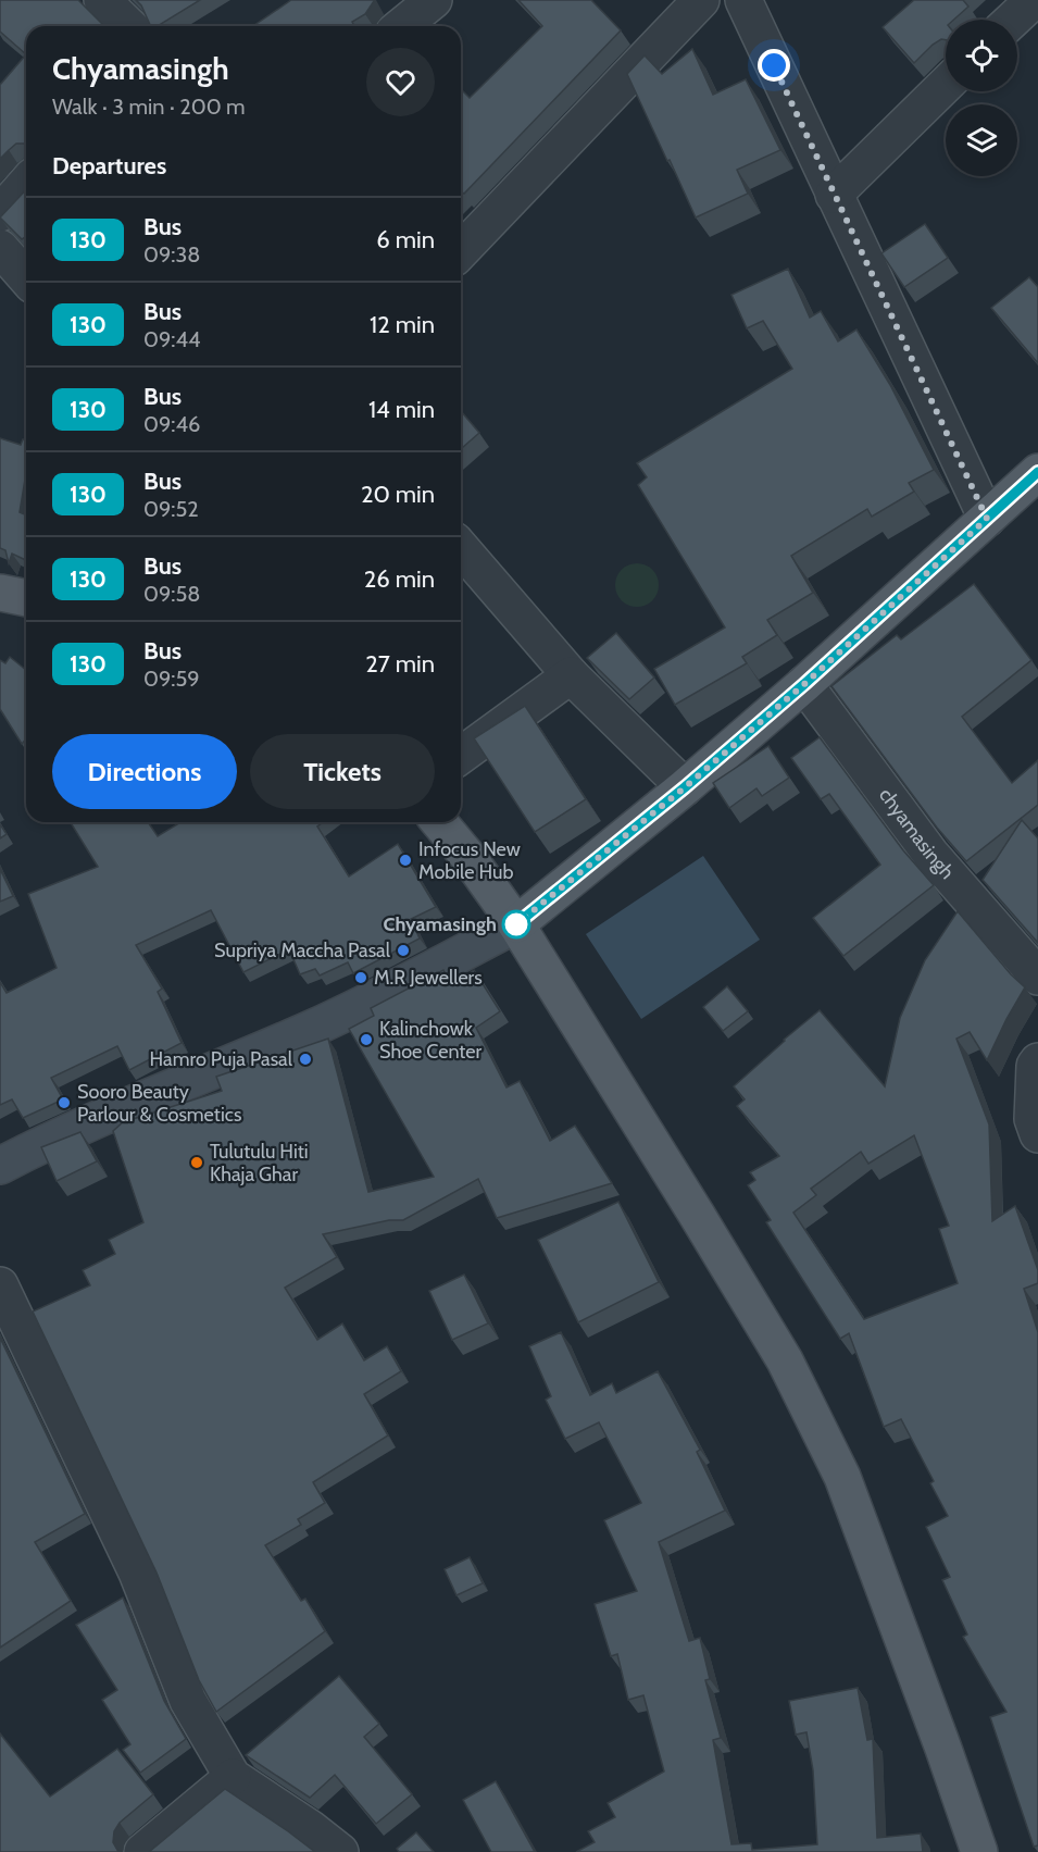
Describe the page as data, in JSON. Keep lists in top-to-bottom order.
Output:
{
  "streets": {
    "street": ["chyamasingh"]
  },
  "places": [
    "Infocus New Mobile Hub",
    "Chyamasingh",
    "Supriya Maccha Pasal",
    "M.R Jewellers",
    "Kalinchowk Shoe Center",
    "Hamro Puja Pasal",
    "Sooro Beauty Parlour & Cosmetics",
    "Tulutulu Hiti Khaja Ghar"
  ],
  "lines": ["bus line 130"],
  "page": {
    "heading": [
      ["Chyamasingh", "Walk · 3 min · 200 m"],
      "Departures"
    ],
    "list": [
      {
        "mark": "130",
        "name": "Bus",
        "note": "09:38",
        "value": "6 min"
      },
      {
        "mark": "130",
        "name": "Bus",
        "note": "09:44",
        "value": "12 min"
      },
      {
        "mark": "130",
        "name": "Bus",
        "note": "09:46",
        "value": "14 min"
      },
      {
        "mark": "130",
        "name": "Bus",
        "note": "09:52",
        "value": "20 min"
      },
      {
        "mark": "130",
        "name": "Bus",
        "note": "09:58",
        "value": "26 min"
      },
      {
        "mark": "130",
        "name": "Bus",
        "note": "09:59",
        "value": "27 min"
      }
    ],
    "buttons": ["Directions", "Tickets"]
  }
}
